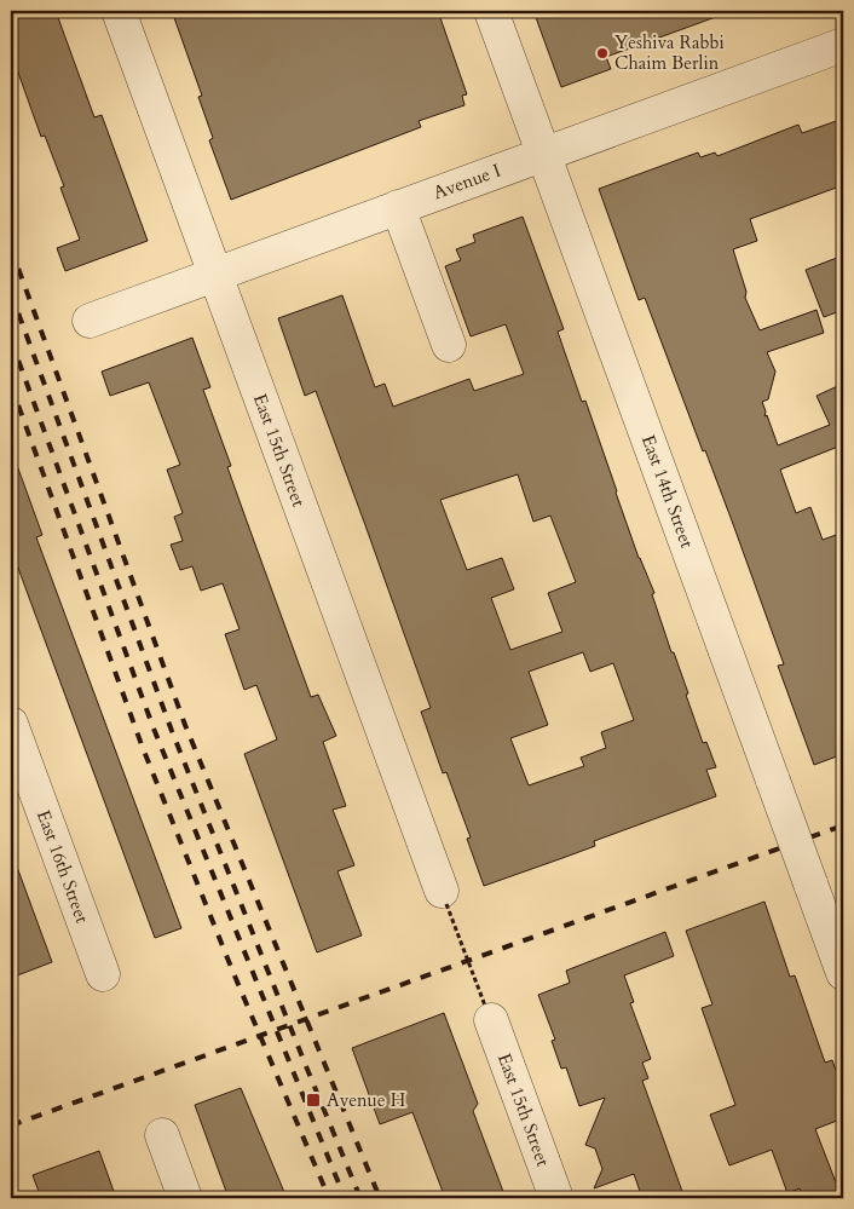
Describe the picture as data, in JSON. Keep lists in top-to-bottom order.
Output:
{
  "streets": {
    "street": [
      "Avenue I",
      "East 15th Street",
      "East 14th Street",
      "East 16th Street"
    ]
  },
  "crossings": [
    ["Avenue I", "East 15th Street"],
    ["Avenue I", "East 14th Street"]
  ],
  "places": {
    "other": ["Yeshiva Rabbi Chaim Berlin"],
    "transit": ["Avenue H"]
  }
}
